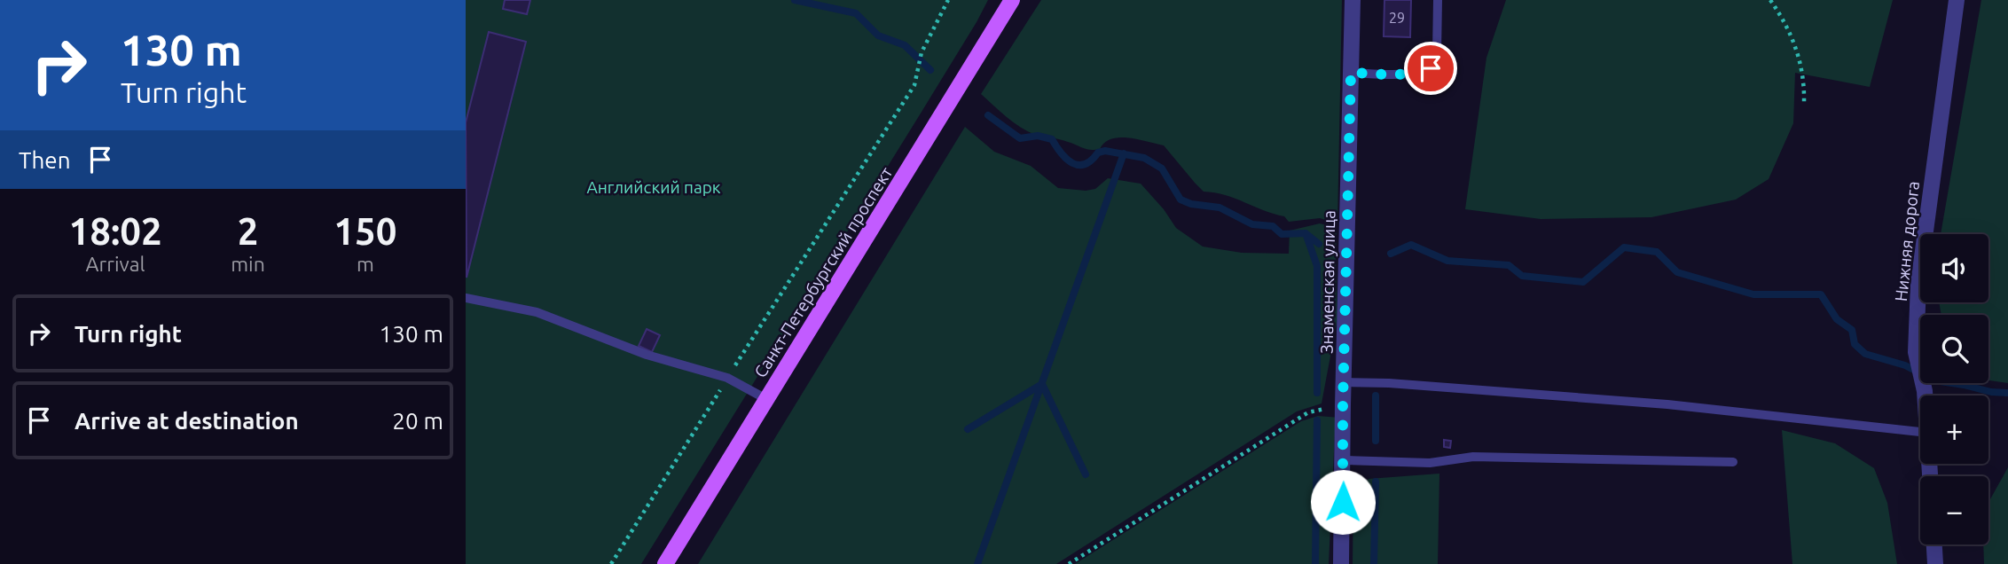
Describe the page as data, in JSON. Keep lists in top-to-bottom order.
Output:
{
  "streets": {
    "main road": ["Санкт-Петербургский проспект"],
    "street": ["Нижняя дорога", "Знаменская улица"]
  },
  "parks": ["Английский парк"],
  "house_numbers": ["29"],
  "page": {
    "turn": ["130 m", "Turn right"],
    "then": "Then",
    "eta": [
      "18:02",
      "Arrival",
      "2",
      "min",
      "150",
      "m"
    ],
    "map_buttons": ["+", "−"],
    "list": [
      {
        "name": "Turn right",
        "value": "130 m"
      },
      {
        "name": "Arrive at destination",
        "value": "20 m"
      }
    ]
  }
}
